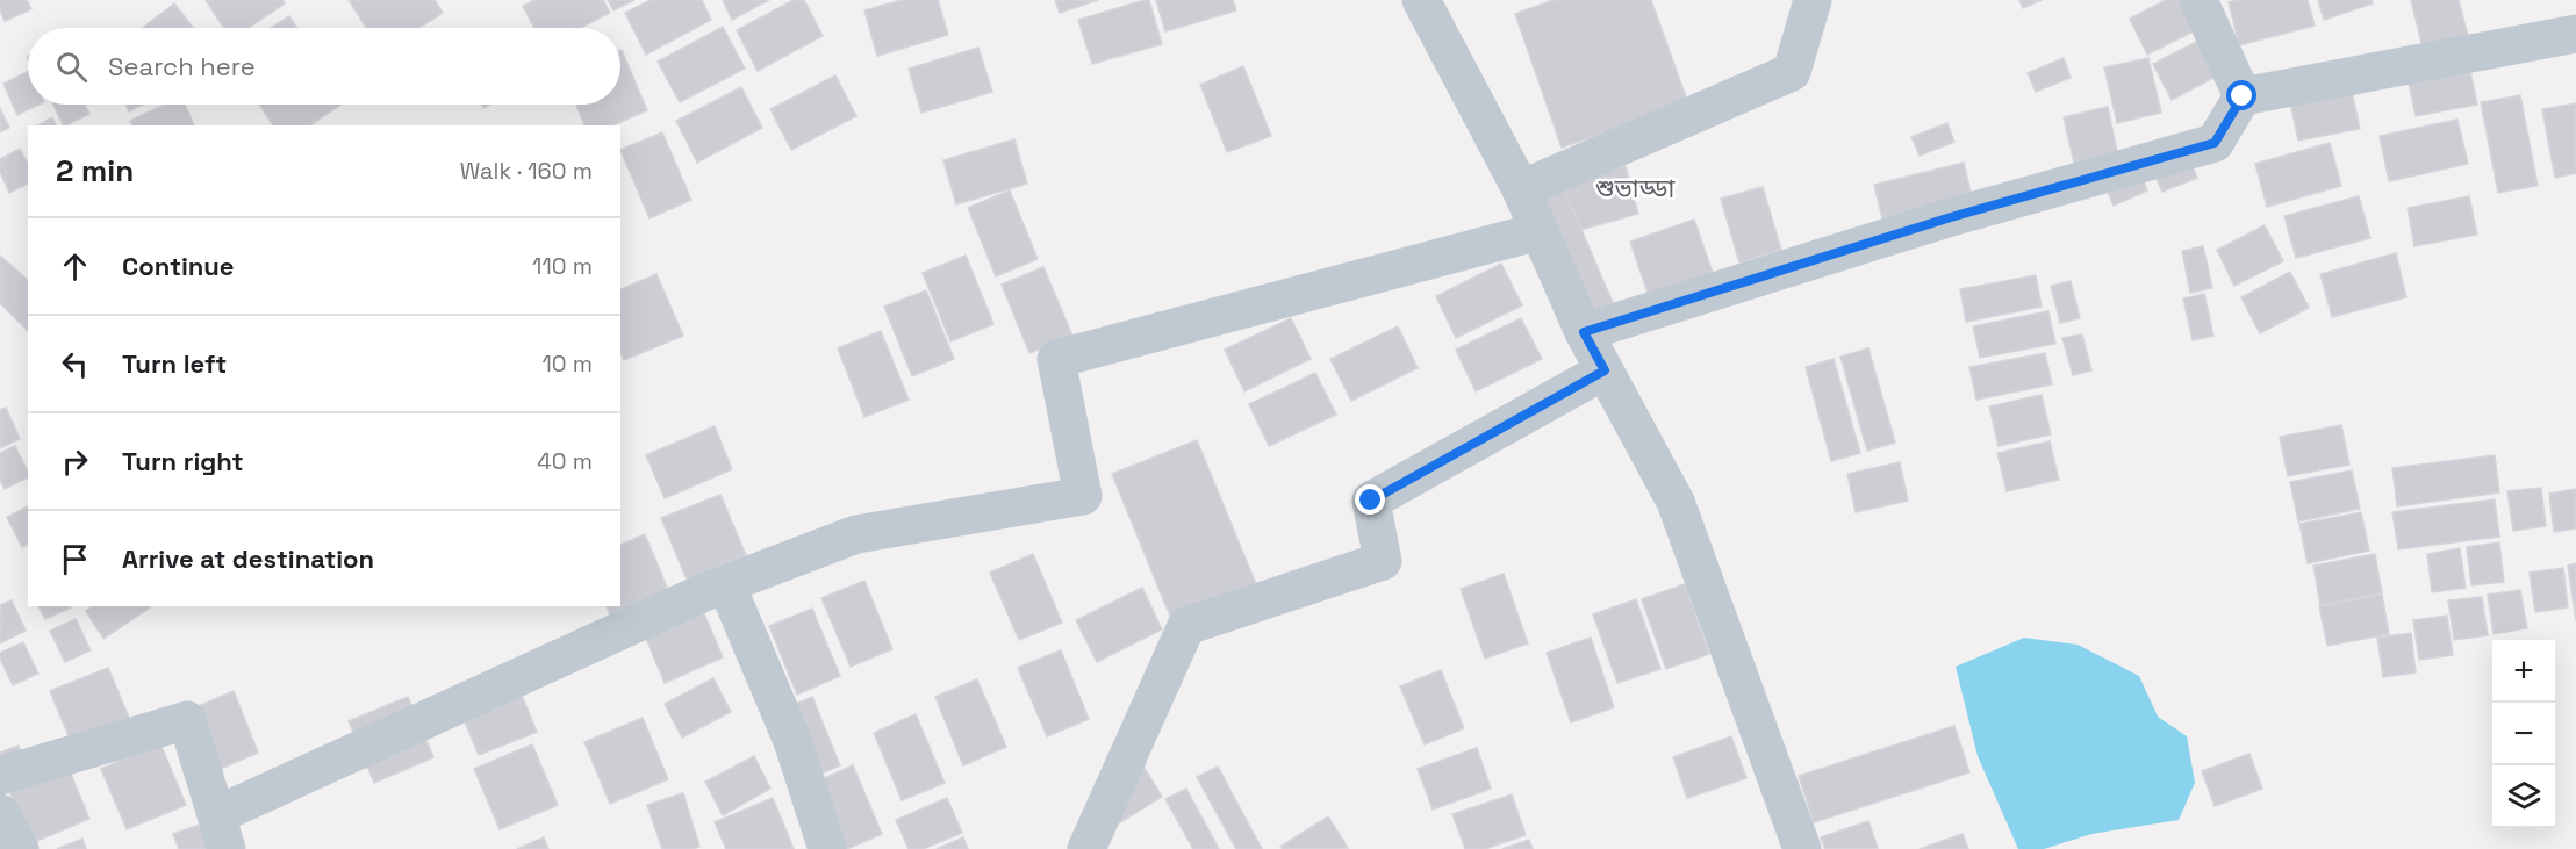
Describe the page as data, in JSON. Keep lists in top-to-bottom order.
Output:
{
  "districts": ["শুভাড্ডা"],
  "page": {
    "search": "Search here",
    "heading": ["2 min", "Walk · 160 m"],
    "list": [
      ["Continue", "110 m"],
      ["Turn left", "10 m"],
      ["Turn right", "40 m"],
      "Arrive at destination"
    ],
    "map_buttons": ["+", "−"]
  }
}
